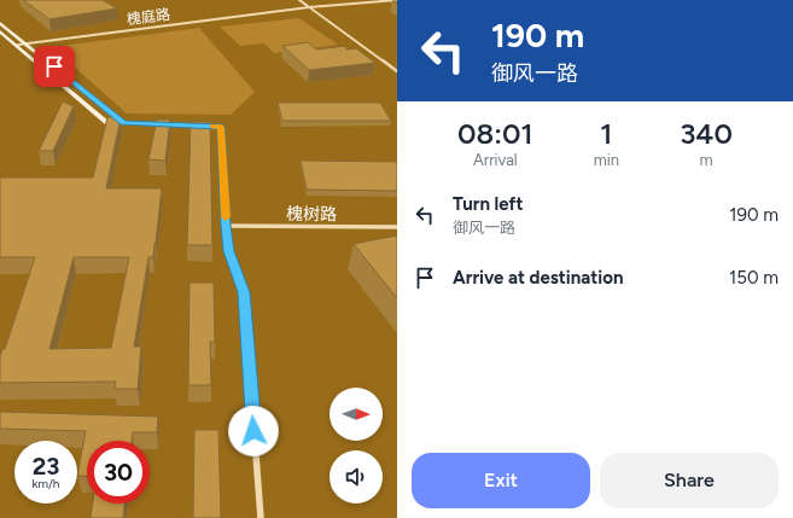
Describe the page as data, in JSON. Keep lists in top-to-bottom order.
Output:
{
  "streets": {
    "street": ["槐庭路", "槐树路"]
  },
  "north": "right",
  "page": {
    "turn": ["190 m", "御风一路"],
    "eta": [
      "08:01",
      "Arrival",
      "1",
      "min",
      "340",
      "m"
    ],
    "list": [
      {
        "name": "Turn left",
        "note": "御风一路",
        "value": "190 m"
      },
      {
        "name": "Arrive at destination",
        "value": "150 m"
      }
    ],
    "speed": "23 km/h",
    "limit": "30",
    "buttons": ["Exit", "Share"]
  }
}
